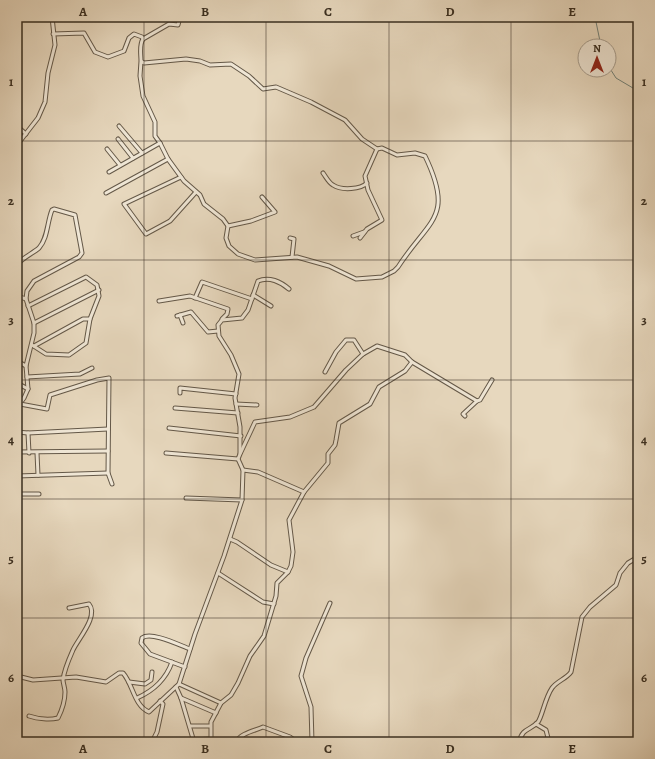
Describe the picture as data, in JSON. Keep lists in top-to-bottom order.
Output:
{
  "north": "top",
  "grid": {
    "columns": [
      "A",
      "B",
      "C",
      "D",
      "E"
    ],
    "rows": [
      "1",
      "2",
      "3",
      "4",
      "5",
      "6"
    ]
  }
}
